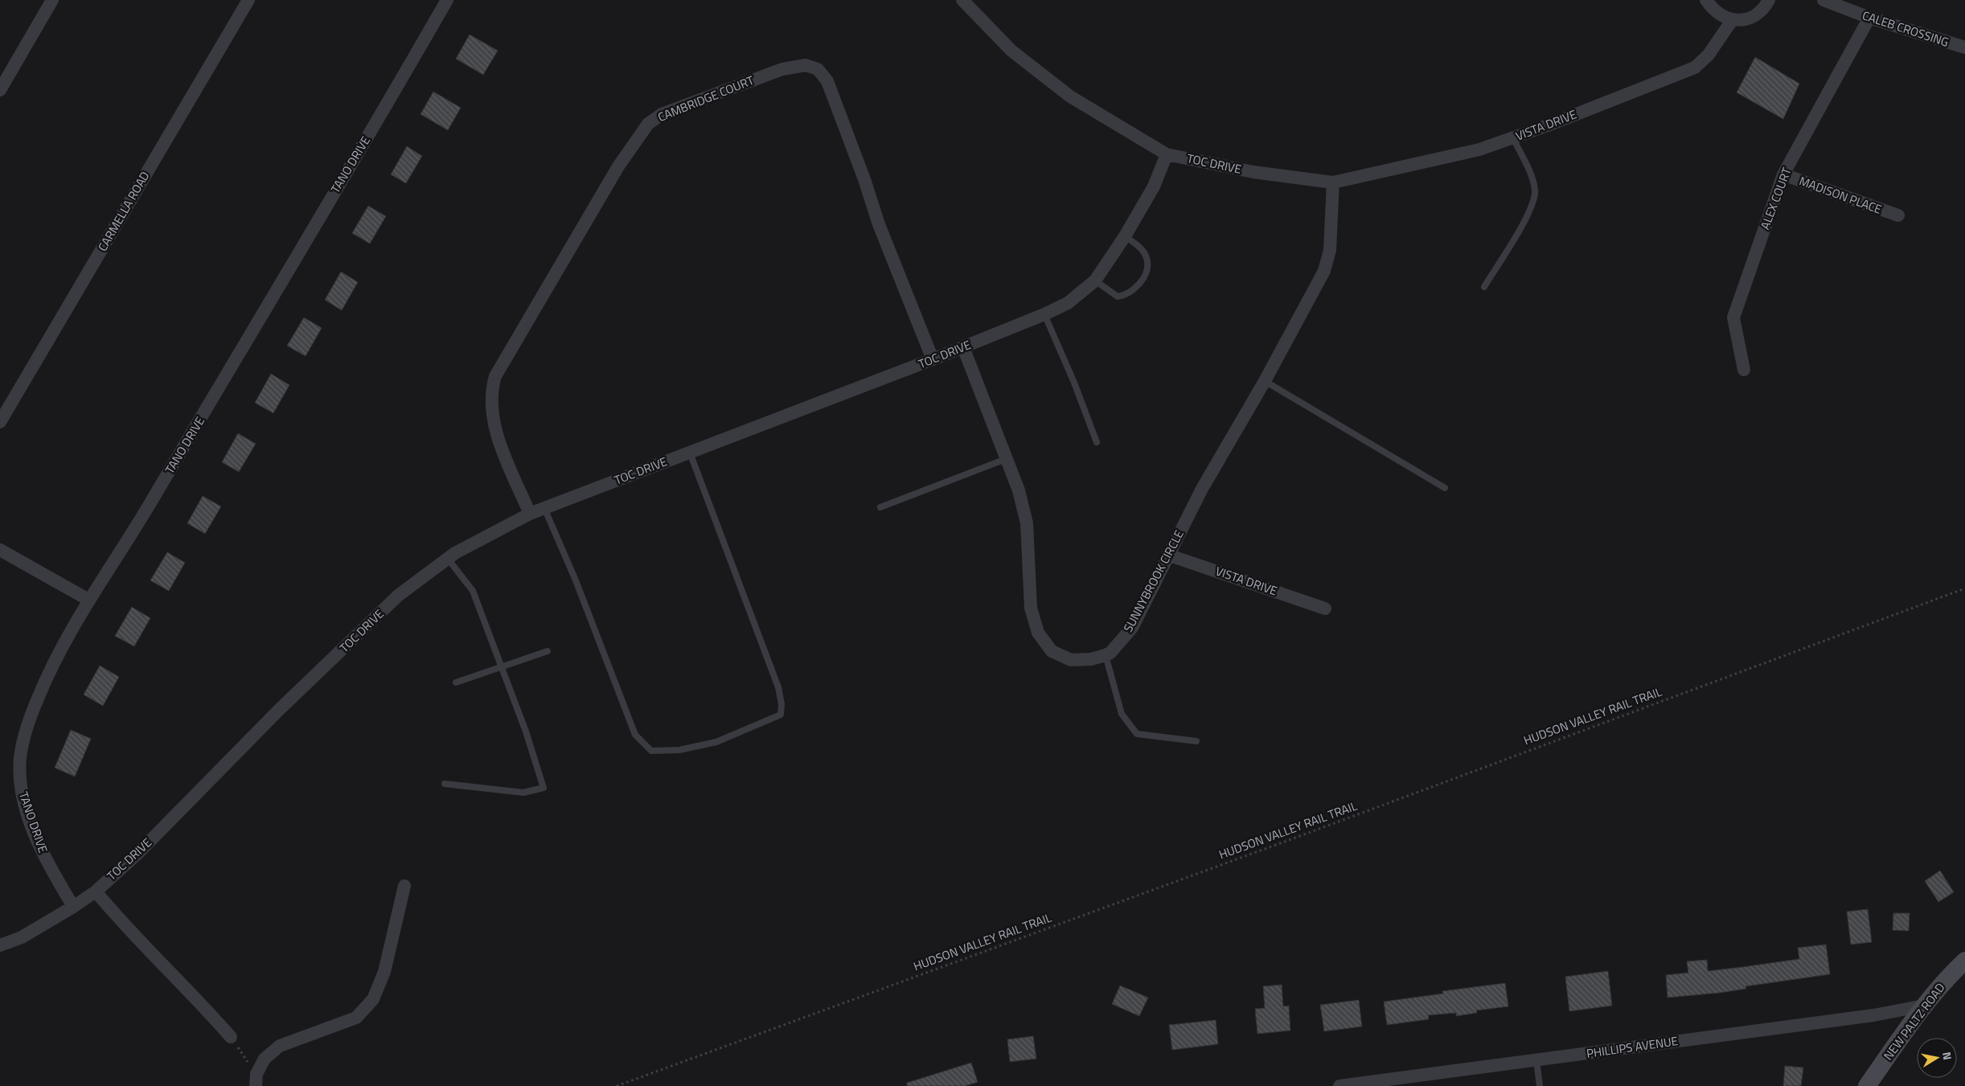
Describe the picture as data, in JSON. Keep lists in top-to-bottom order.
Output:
{
  "streets": {
    "street": [
      "CALEB CROSSING",
      "CAMBRIDGE COURT",
      "VISTA DRIVE",
      "TOC DRIVE",
      "TANO DRIVE",
      "MADISON PLACE",
      "ALEX COURT",
      "CARMELLA ROAD",
      "SUNNYBROOK CIRCLE",
      "NEW PALTZ ROAD",
      "PHILLIPS AVENUE"
    ],
    "path": ["HUDSON VALLEY RAIL TRAIL"]
  },
  "crossings": [
    ["CALEB CROSSING", "ALEX COURT"],
    ["CAMBRIDGE COURT", "TOC DRIVE"],
    ["VISTA DRIVE", "TOC DRIVE"],
    ["VISTA DRIVE", "SUNNYBROOK CIRCLE"],
    ["TOC DRIVE", "TANO DRIVE"],
    ["TOC DRIVE", "SUNNYBROOK CIRCLE"],
    ["MADISON PLACE", "ALEX COURT"],
    ["NEW PALTZ ROAD", "PHILLIPS AVENUE"]
  ],
  "north": "right"
}
